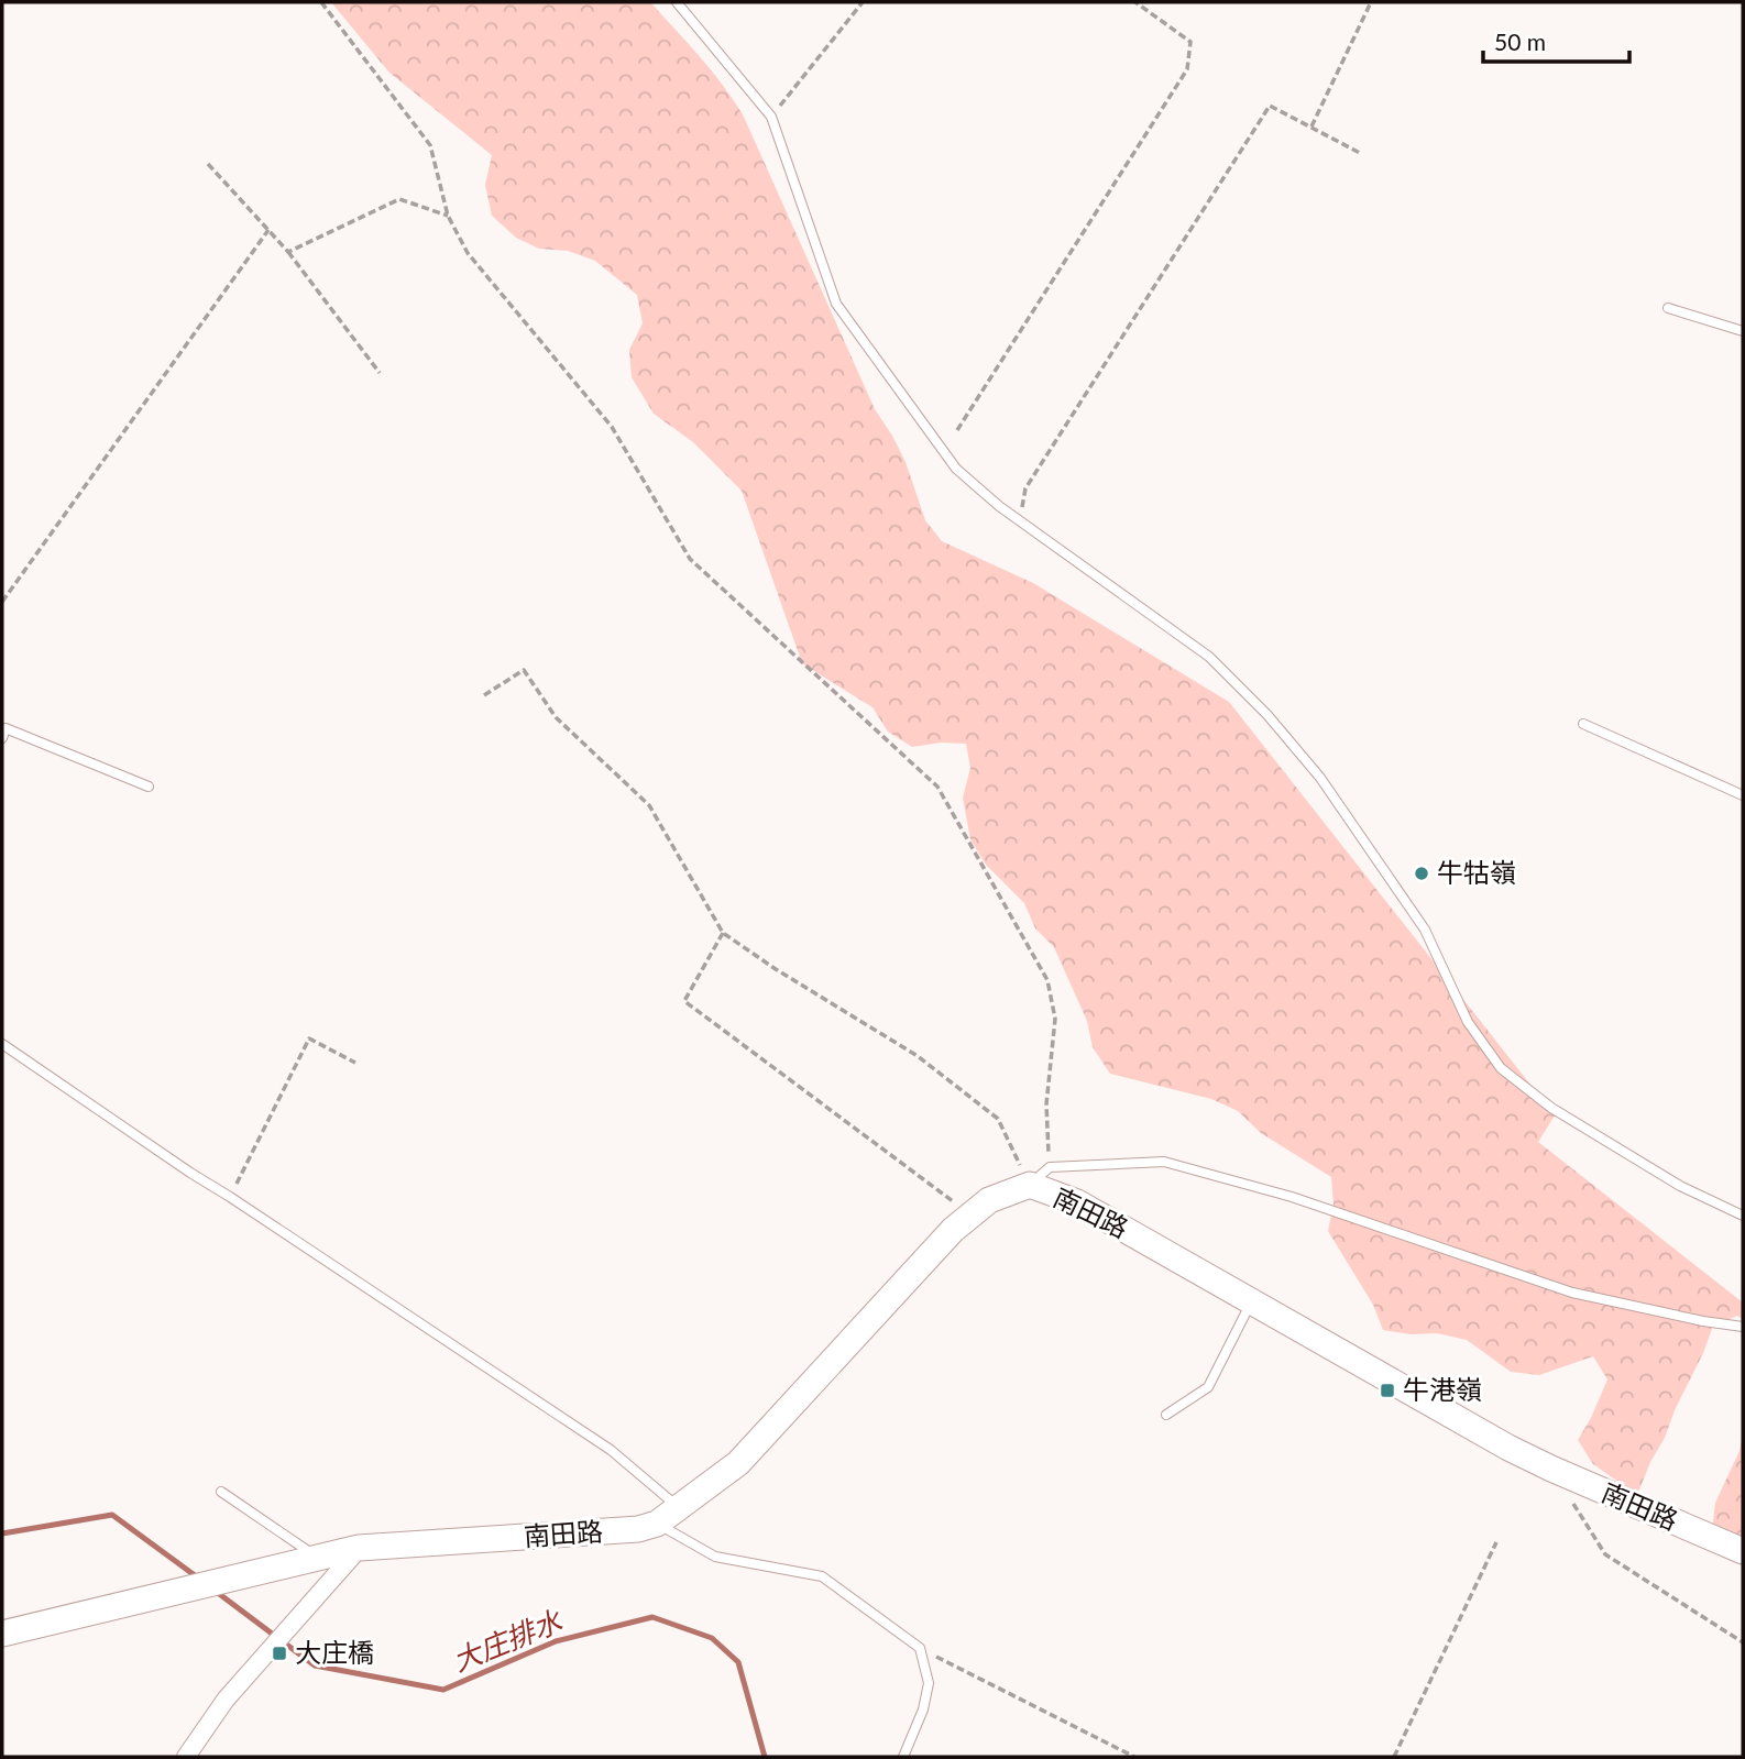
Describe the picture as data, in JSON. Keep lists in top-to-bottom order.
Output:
{
  "streets": {
    "main road": ["南田路"]
  },
  "water": ["大庄排水"],
  "places": {
    "other": ["牛牯嶺"],
    "transit": ["牛港嶺", "大庄橋"]
  },
  "scale_bar": "50 m"
}
